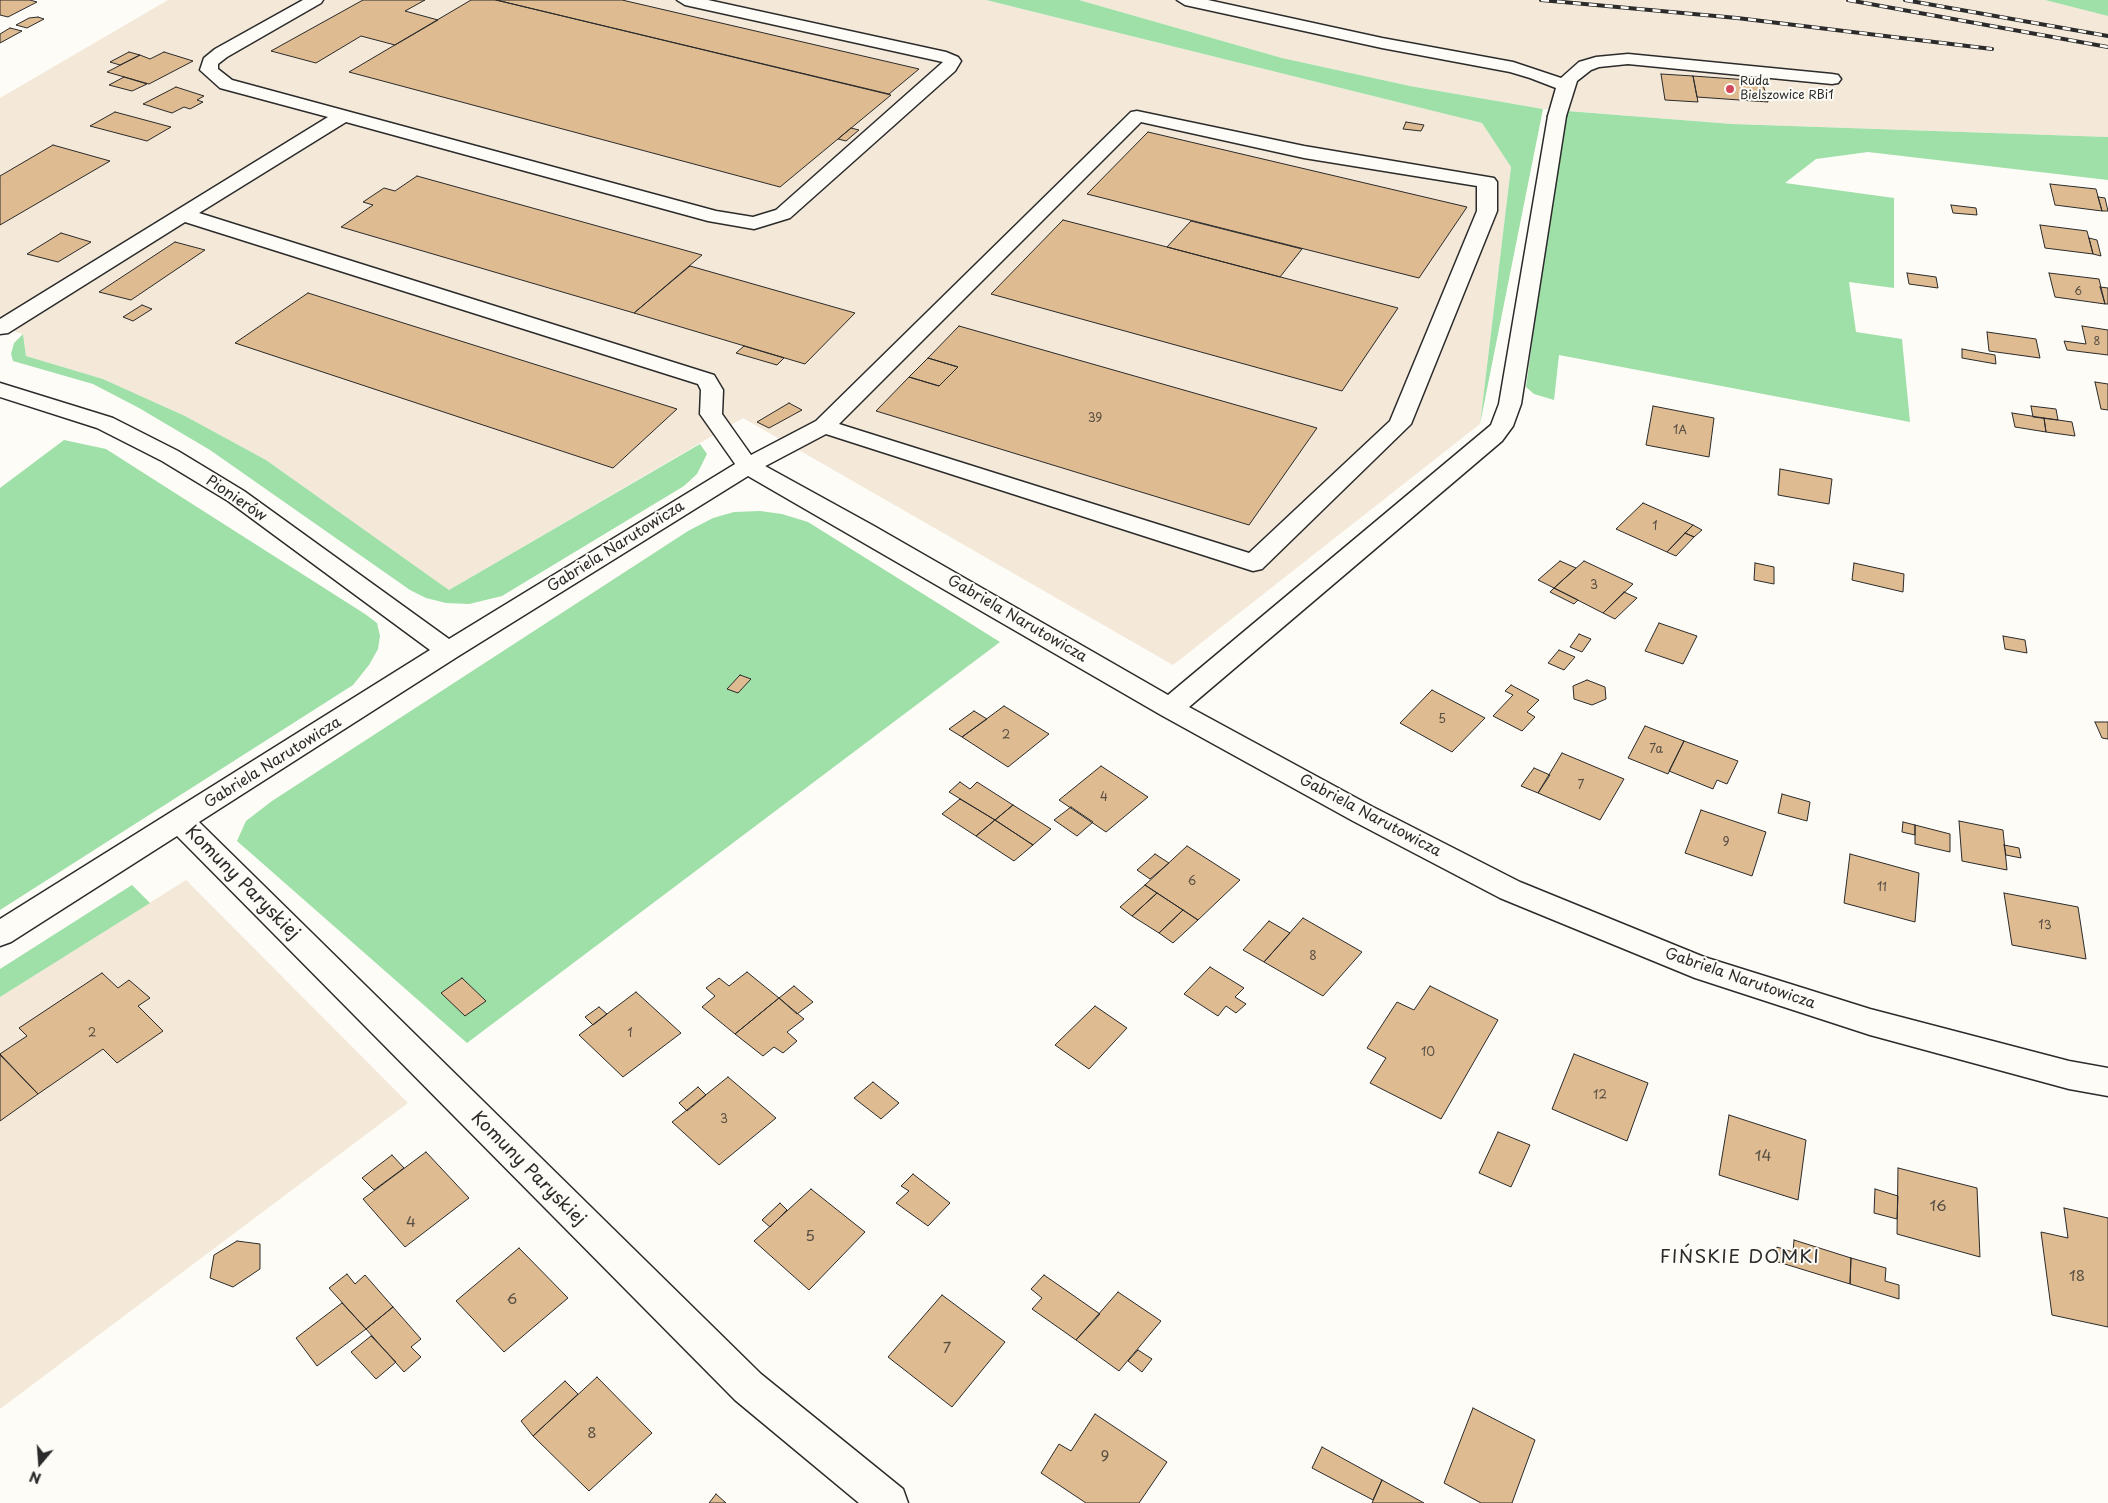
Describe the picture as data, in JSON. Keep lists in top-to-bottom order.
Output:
{
  "streets": {
    "street": ["Pionierów", "Gabriela Narutowicza", "Komuny Paryskiej"]
  },
  "crossings": [
    ["Pionierów", "Gabriela Narutowicza"],
    ["Gabriela Narutowicza", "Komuny Paryskiej"]
  ],
  "districts": ["FIŃSKIE DOMKI"],
  "places": ["Ruda Bielszowice RBi1"],
  "house_numbers": [
    "6",
    "8",
    "39",
    "1A",
    "1",
    "3",
    "5",
    "2",
    "7a",
    "7",
    "4",
    "9",
    "6",
    "11",
    "13",
    "8",
    "2",
    "1",
    "10",
    "12",
    "3",
    "14",
    "16",
    "4",
    "5",
    "18",
    "6",
    "7",
    "8",
    "9"
  ],
  "north": "bottom"
}
